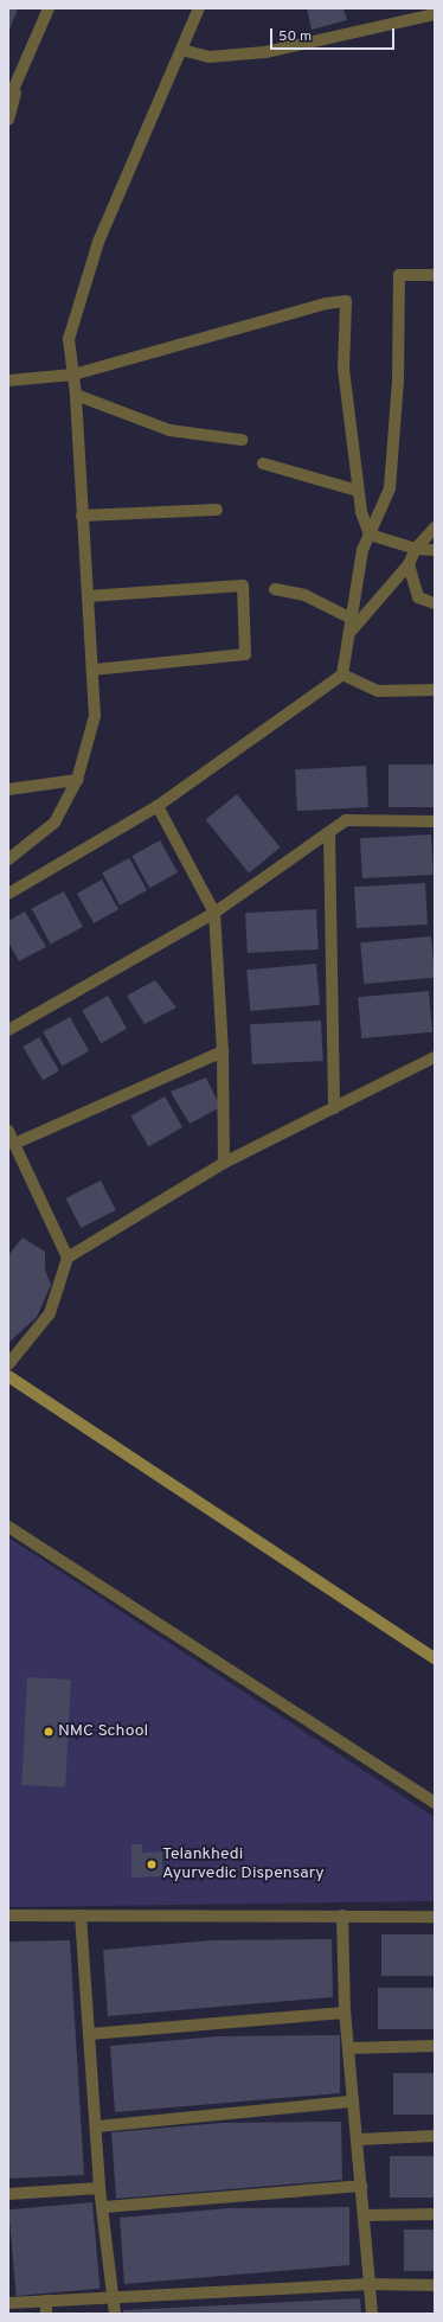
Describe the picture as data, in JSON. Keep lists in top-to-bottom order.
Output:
{
  "places": ["NMC School", "Telankhedi Ayurvedic Dispensary"],
  "scale_bar": "50 m"
}
